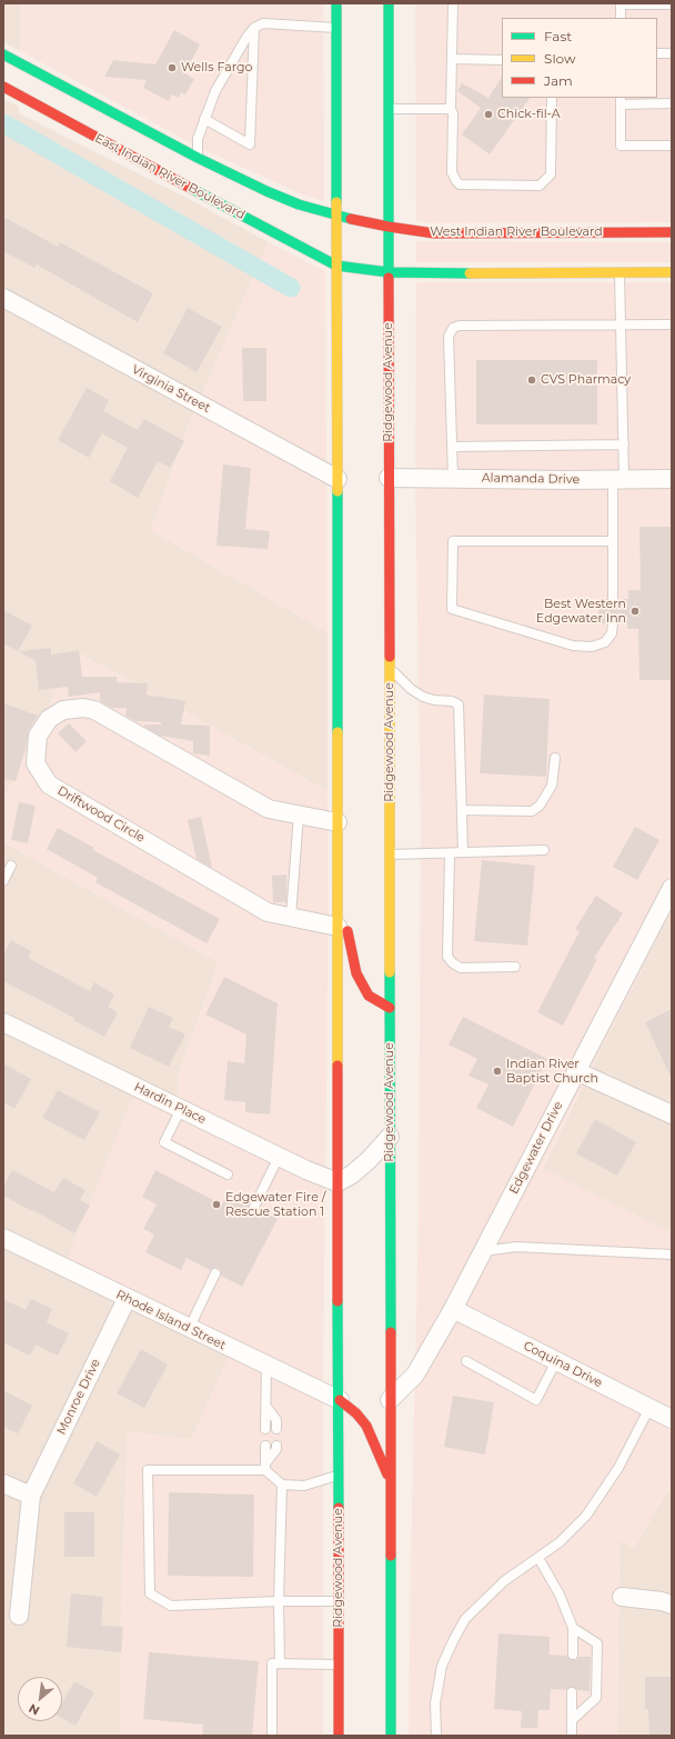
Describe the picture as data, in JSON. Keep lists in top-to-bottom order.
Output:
{
  "streets": {
    "main road": ["East Indian River Boulevard", "West Indian River Boulevard", "Ridgewood Avenue"],
    "street": [
      "Virginia Street",
      "Alamanda Drive",
      "Driftwood Circle",
      "Hardin Place",
      "Edgewater Drive",
      "Rhode Island Street",
      "Coquina Drive",
      "Monroe Drive"
    ]
  },
  "crossings": [
    ["East Indian River Boulevard", "Ridgewood Avenue"],
    ["West Indian River Boulevard", "Ridgewood Avenue"],
    ["Ridgewood Avenue", "Virginia Street"],
    ["Ridgewood Avenue", "Alamanda Drive"],
    ["Ridgewood Avenue", "Driftwood Circle"],
    ["Ridgewood Avenue", "Hardin Place"],
    ["Ridgewood Avenue", "Edgewater Drive"],
    ["Ridgewood Avenue", "Rhode Island Street"],
    ["Edgewater Drive", "Coquina Drive"],
    ["Rhode Island Street", "Monroe Drive"]
  ],
  "places": [
    "Wells Fargo",
    "Chick-fil-A",
    "CVS Pharmacy",
    "Best Western Edgewater Inn",
    "Indian River Baptist Church",
    "Edgewater Fire / Rescue Station 1"
  ],
  "legend": ["Fast", "Slow", "Jam"],
  "north": "bottom left"
}
